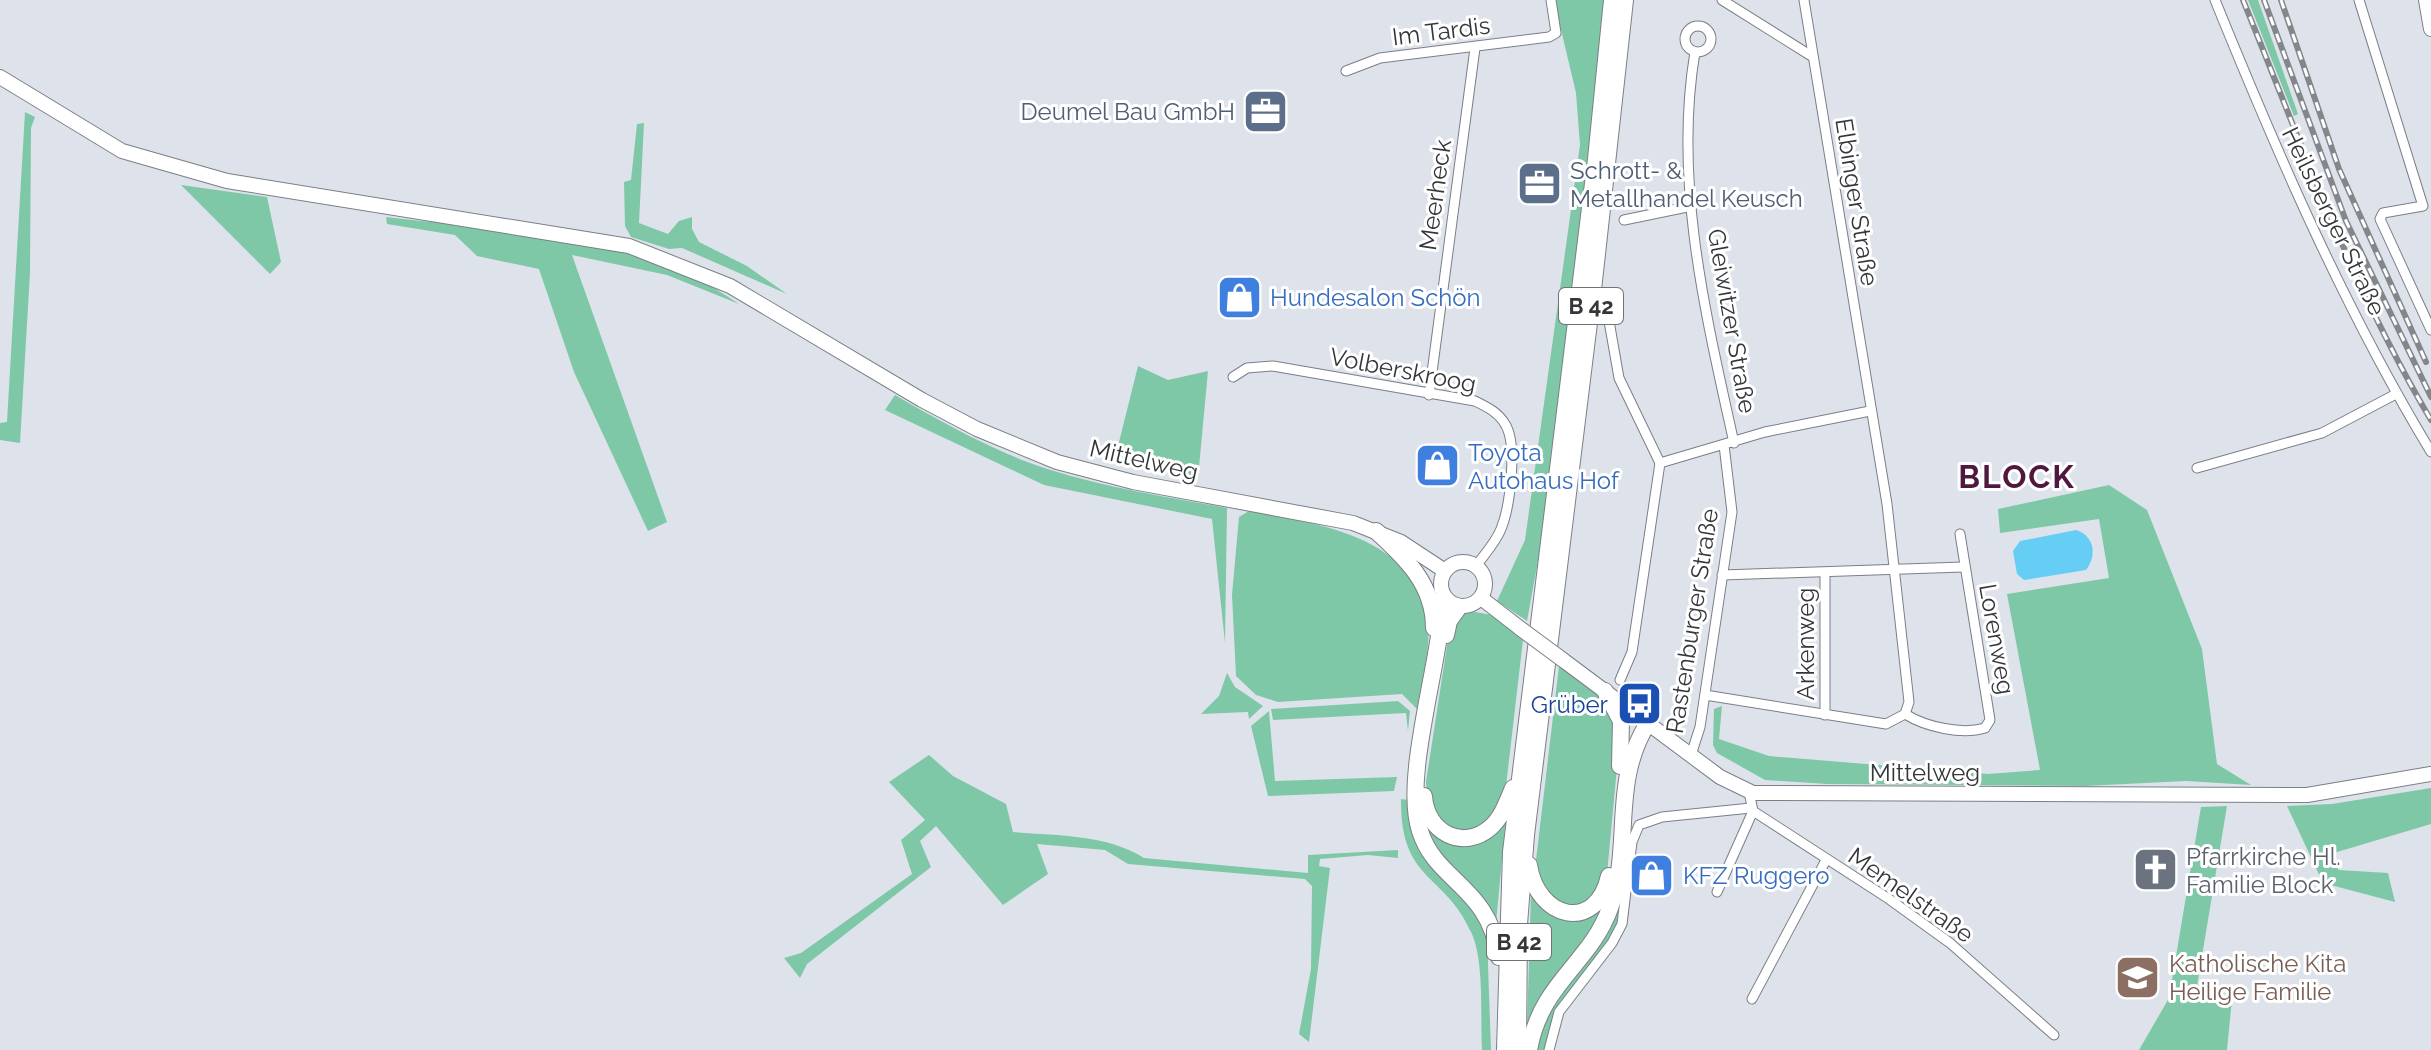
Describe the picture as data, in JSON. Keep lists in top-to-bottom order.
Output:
{
  "streets": {
    "highway": ["B 42"],
    "main road": ["Mittelweg"],
    "street": [
      "Im Tardis",
      "Meerheck",
      "Elbinger Straße",
      "Heilsberger Straße",
      "Gleiwitzer Straße",
      "Volberskroog",
      "Rastenburger Straße",
      "Lorenweg",
      "Arkenweg",
      "Memelstraße"
    ]
  },
  "crossings": [
    ["Im Tardis", "Meerheck"],
    ["Meerheck", "Volberskroog"],
    ["Elbinger Straße", "Lorenweg"],
    ["Gleiwitzer Straße", "Rastenburger Straße"],
    ["Volberskroog", "Mittelweg"],
    ["Mittelweg", "Rastenburger Straße"],
    ["Rastenburger Straße", "Lorenweg"],
    ["Lorenweg", "Arkenweg"]
  ],
  "districts": ["BLOCK"],
  "places": {
    "office": ["Deumel Bau GmbH", "Schrott- & Metallhandel Keusch"],
    "shop": ["Hundesalon Schön", "Toyota Autohaus Hof", "KFZ Ruggero"],
    "bus stop": ["Grüber"],
    "church": ["Pfarrkirche Hl. Familie Block"],
    "school or university": ["Katholische Kita Heilige Familie"]
  }
}
